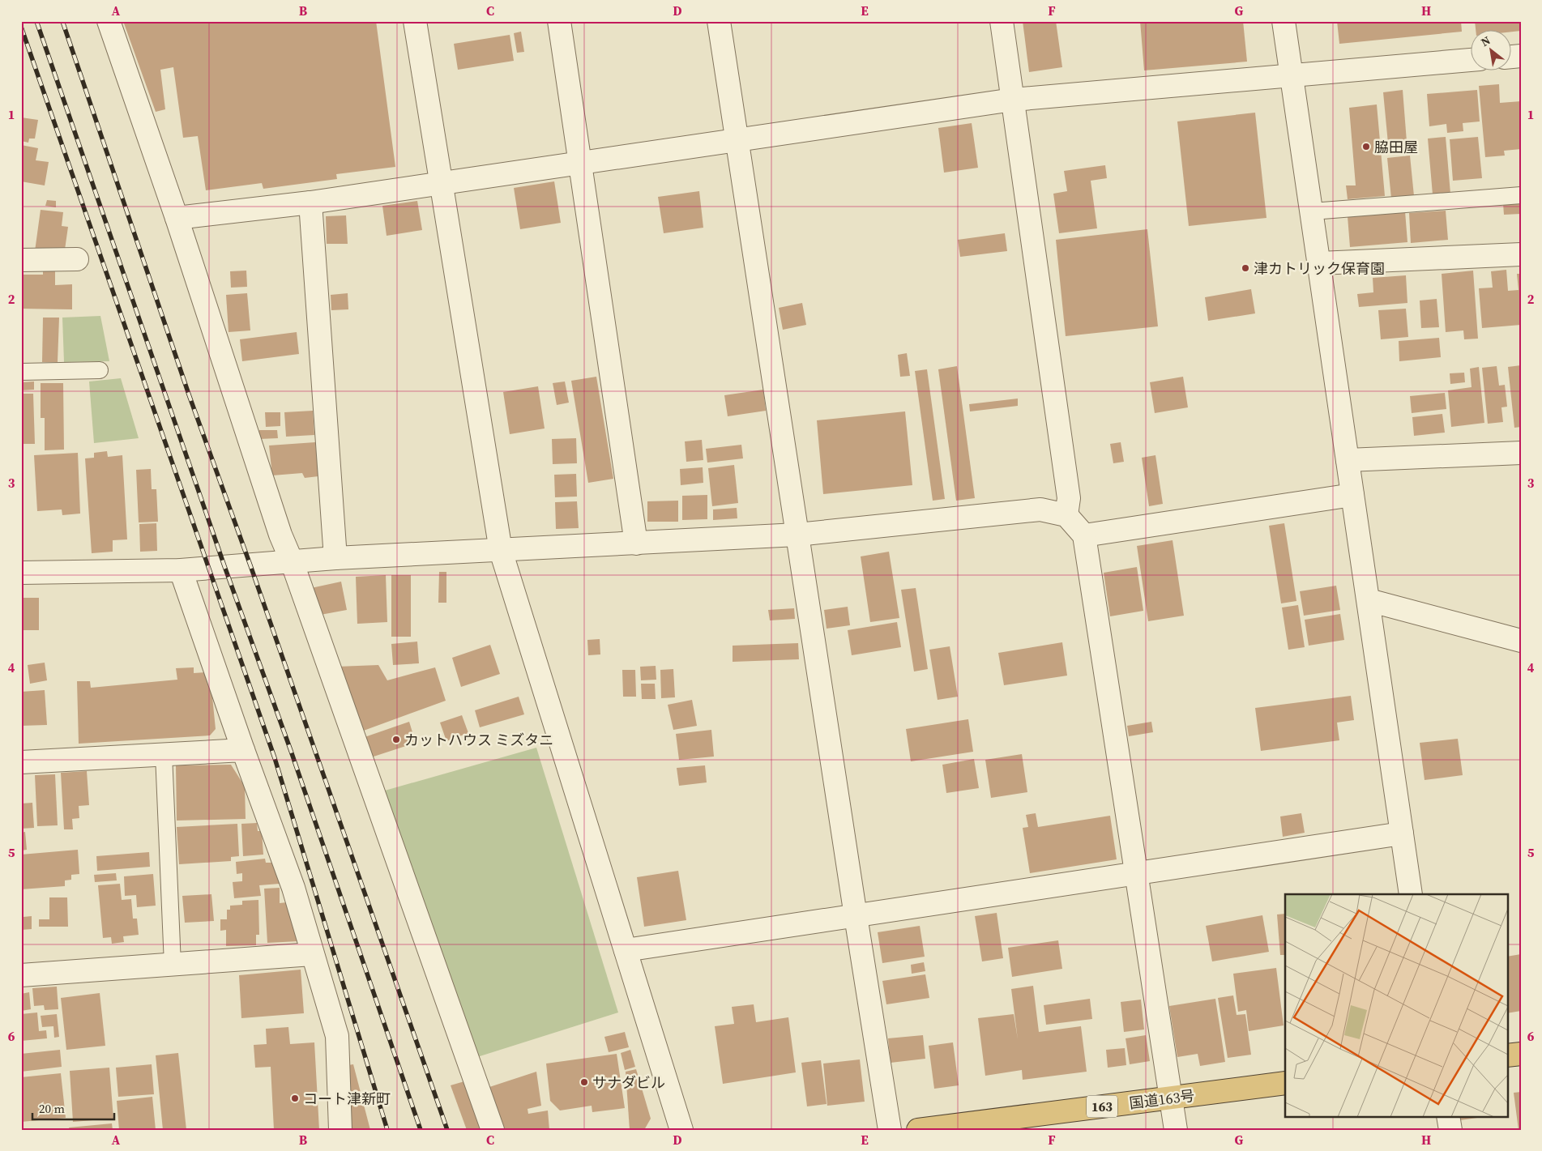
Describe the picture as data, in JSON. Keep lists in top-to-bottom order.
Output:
{
  "streets": {
    "highway": ["国道163号", "163"]
  },
  "places": [
    "脇田屋",
    "津カトリック保育園",
    "カットハウス ミズタニ",
    "サナダビル",
    "コート津新町"
  ],
  "scale_bar": "20 m",
  "north": "top left",
  "grid": {
    "columns": [
      "A",
      "B",
      "C",
      "D",
      "E",
      "F",
      "G",
      "H"
    ],
    "rows": [
      "1",
      "2",
      "3",
      "4",
      "5",
      "6"
    ]
  }
}
